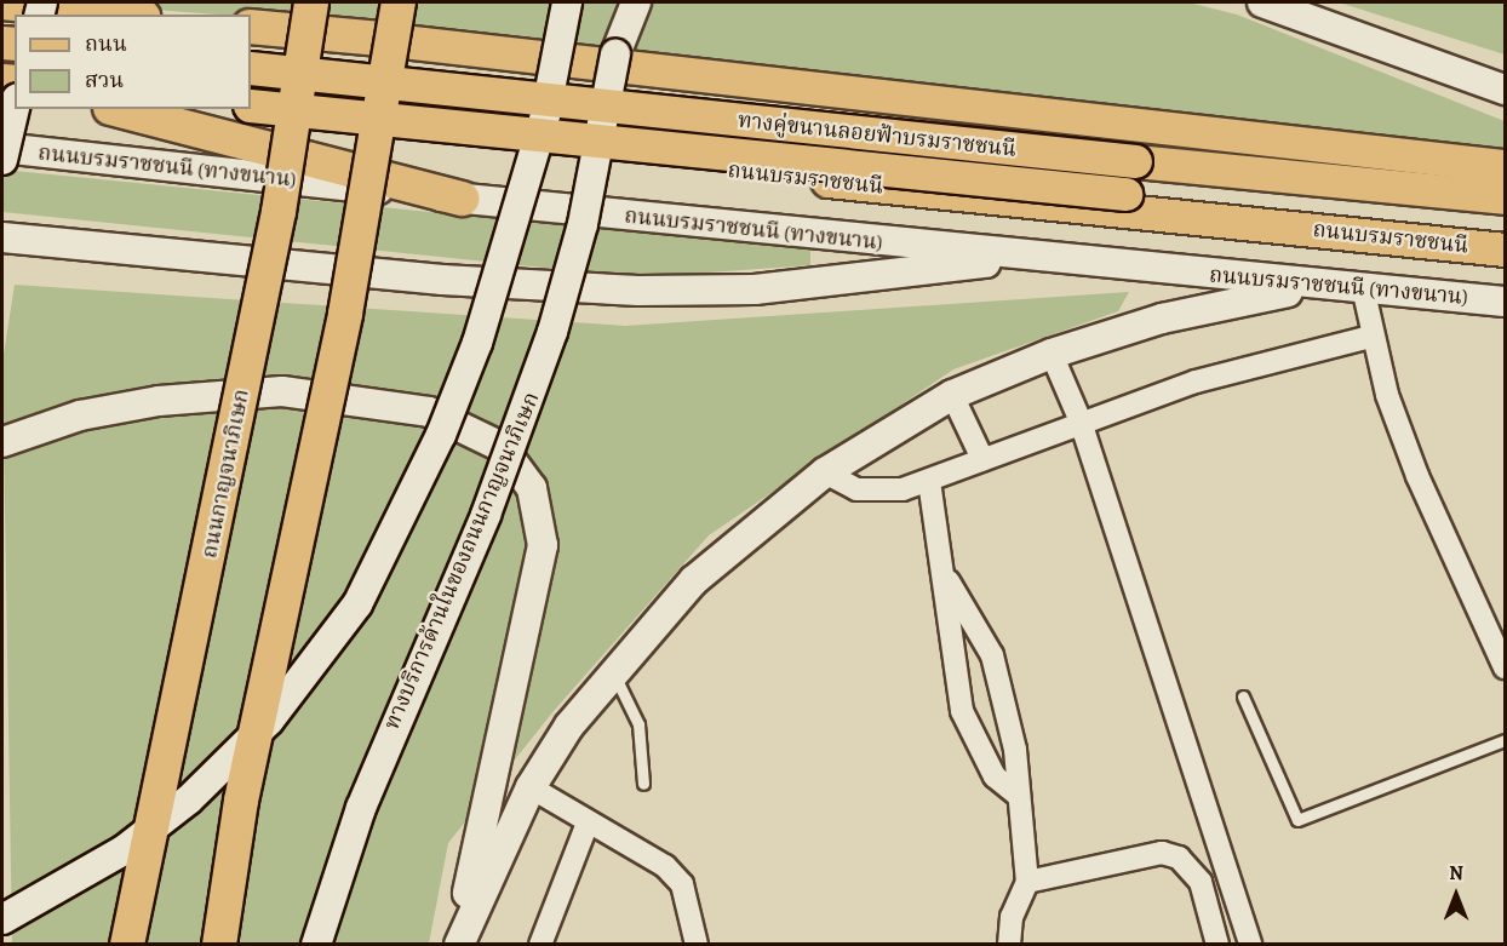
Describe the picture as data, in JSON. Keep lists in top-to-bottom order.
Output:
{
  "streets": {
    "highway": ["ถนนบรมราชชนนี", "ถนนกาญจนาภิเษก"],
    "main road": ["ทางคู่ขนานลอยฟ้าบรมราชชนนี", "ถนนบรมราชชนนี (ทางขนาน)", "ทางบริการด้านในของถนนกาญจนาภิเษก"]
  },
  "legend": ["ถนน", "สวน"],
  "north": "top"
}
